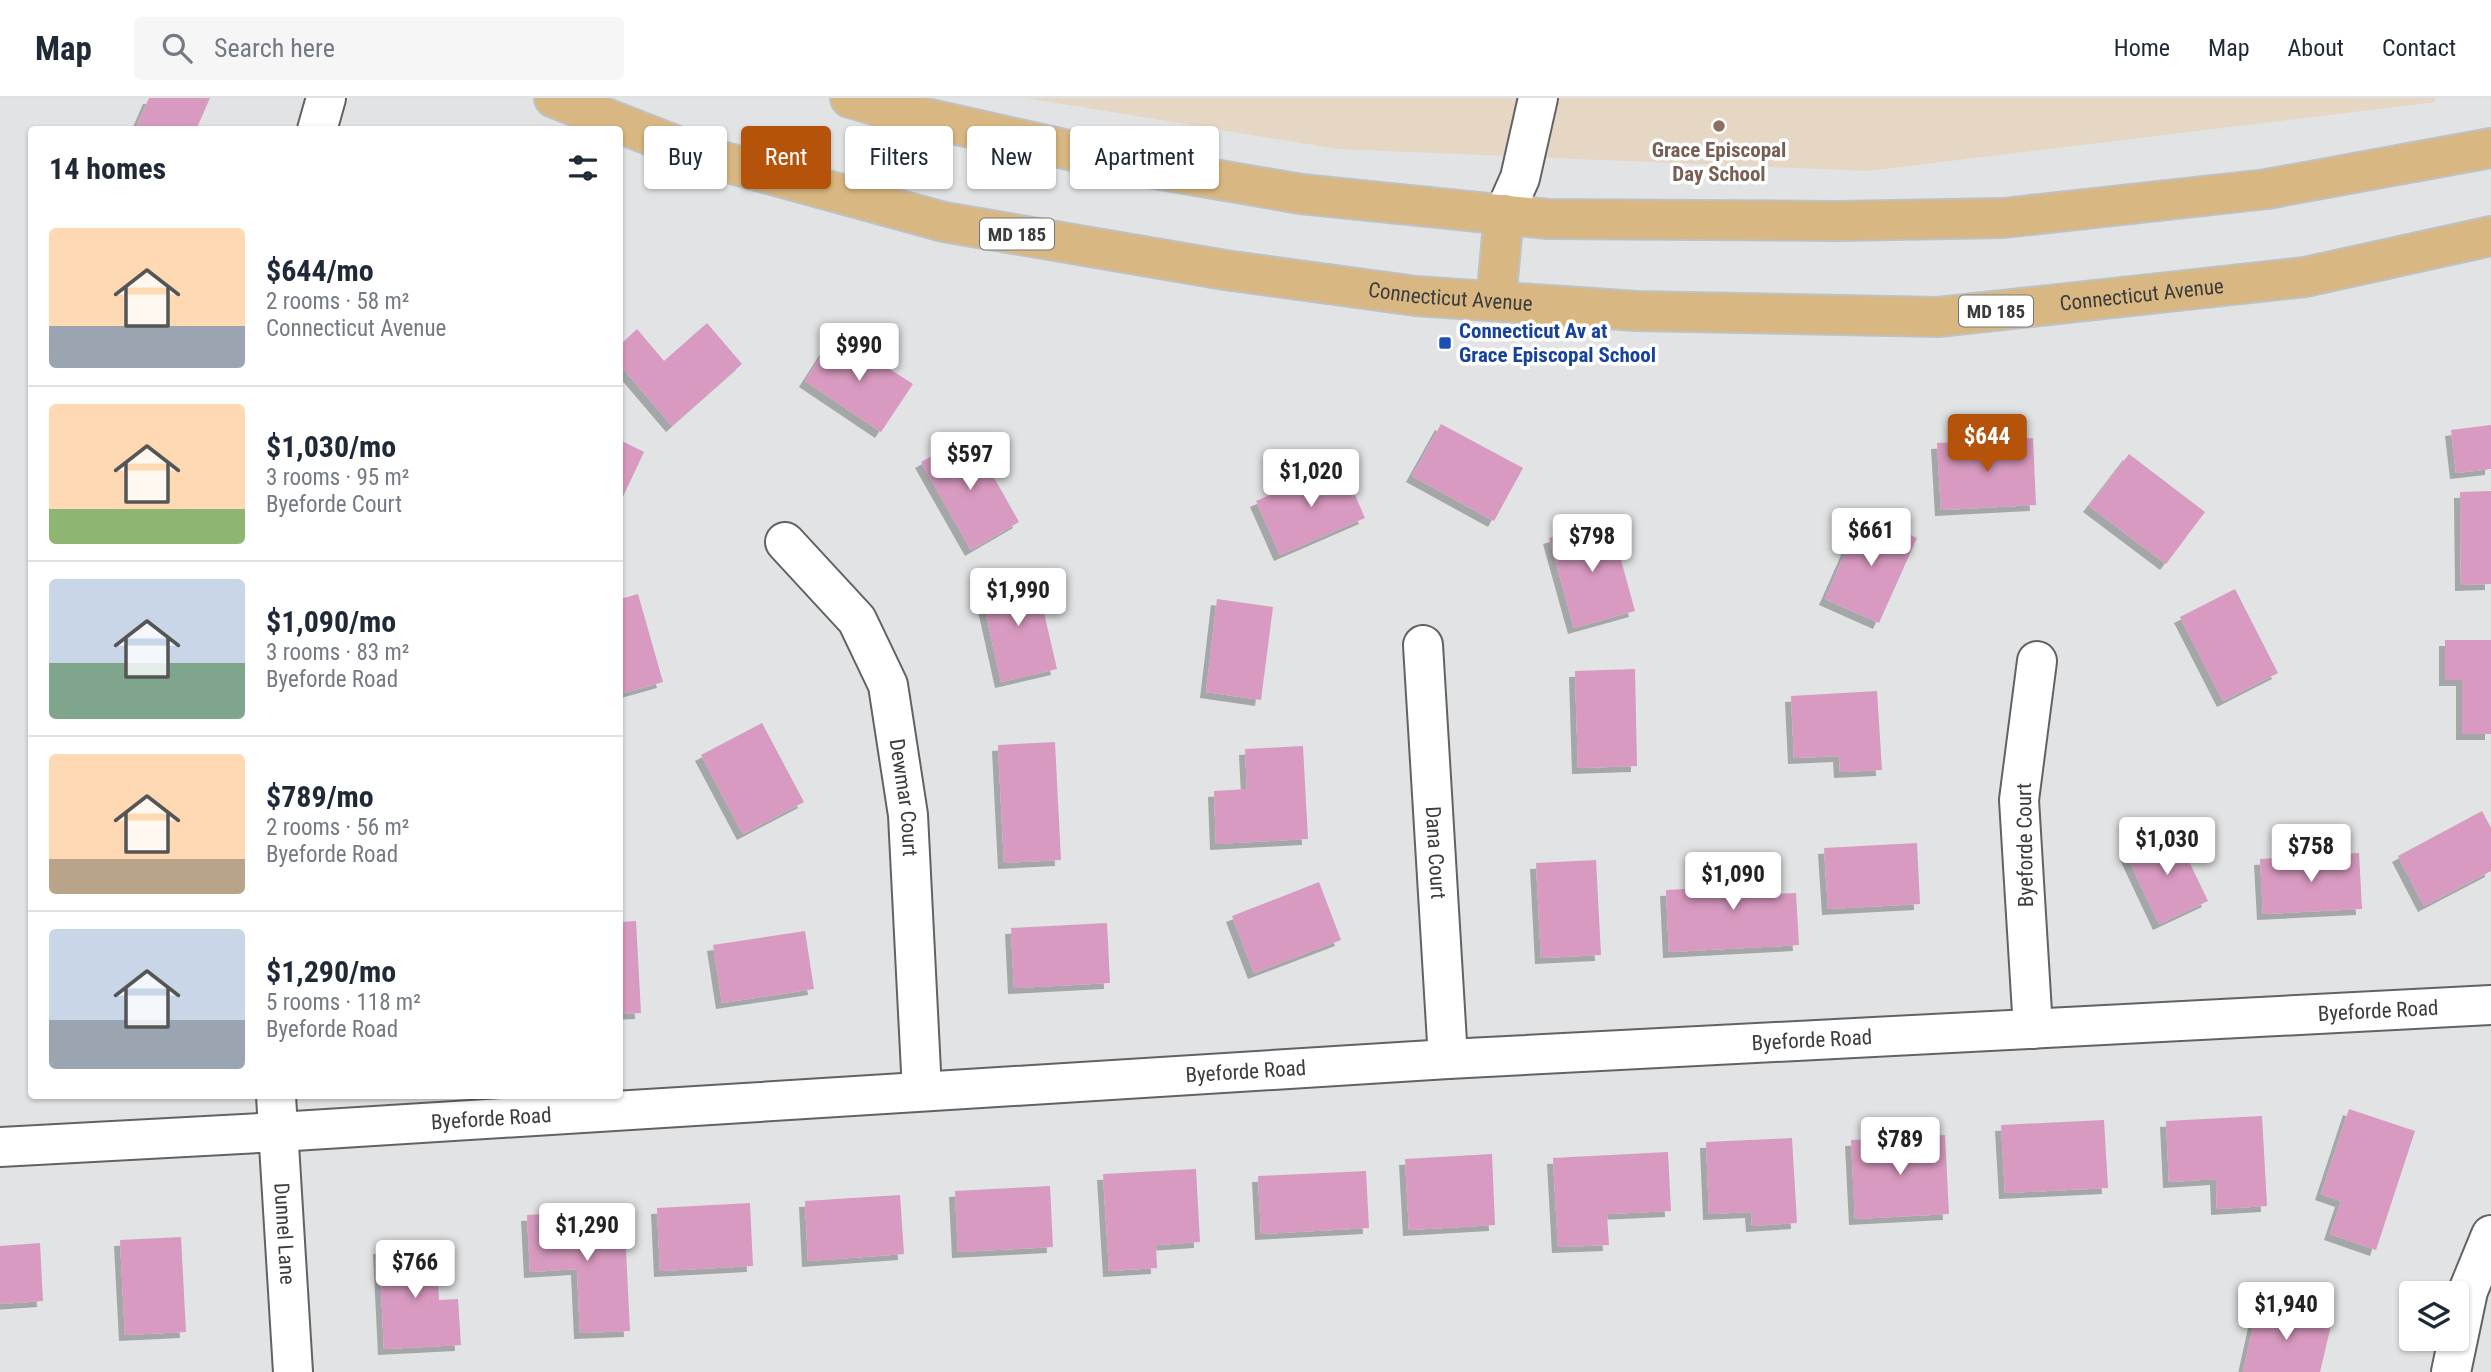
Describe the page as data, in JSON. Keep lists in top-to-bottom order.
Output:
{
  "streets": {
    "main road": ["MD 185", "Connecticut Avenue"],
    "street": [
      "Dewmar Court",
      "Byeforde Court",
      "Dana Court",
      "Byeforde Road",
      "Dunnel Lane"
    ]
  },
  "crossings": [
    ["Dewmar Court", "Byeforde Road"],
    ["Byeforde Court", "Byeforde Road"],
    ["Dana Court", "Byeforde Road"],
    ["Byeforde Road", "Dunnel Lane"]
  ],
  "places": {
    "other": ["Grace Episcopal Day School"],
    "transit": ["Connecticut Av at Grace Episcopal School"]
  },
  "page": {
    "header": "Map",
    "search": "Search here",
    "nav": [
      "Home",
      "Map",
      "About",
      "Contact"
    ],
    "chip": [
      "Buy",
      "Rent",
      "Filters",
      "New",
      "Apartment"
    ],
    "heading": "14 homes",
    "list": [
      {
        "name": "$644/mo",
        "note": "2 rooms · 58 m² · Connecticut Avenue"
      },
      {
        "name": "$1,030/mo",
        "note": "3 rooms · 95 m² · Byeforde Court"
      },
      {
        "name": "$1,090/mo",
        "note": "3 rooms · 83 m² · Byeforde Road"
      },
      {
        "name": "$789/mo",
        "note": "2 rooms · 56 m² · Byeforde Road"
      },
      {
        "name": "$1,290/mo",
        "note": "5 rooms · 118 m² · Byeforde Road"
      }
    ],
    "price": [
      "$990",
      "$644",
      "$597",
      "$1,020",
      "$661",
      "$798",
      "$1,990",
      "$1,030",
      "$758",
      "$1,090",
      "$789",
      "$1,290",
      "$766",
      "$1,940"
    ]
  }
}
